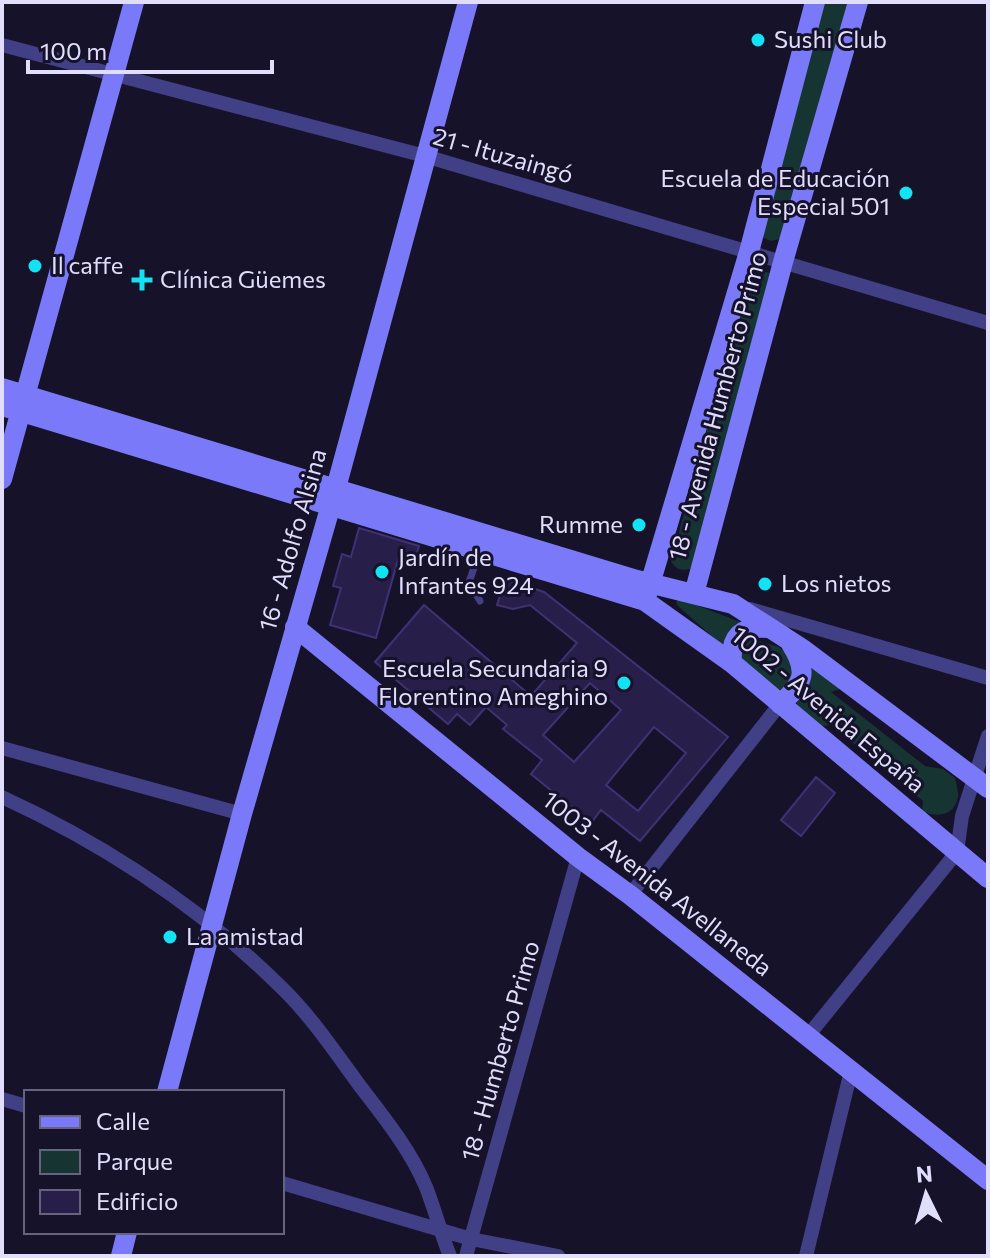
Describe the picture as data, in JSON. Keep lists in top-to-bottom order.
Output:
{
  "streets": {
    "street": [
      "21 - Ituzaingó",
      "18 - Avenida Humberto Primo",
      "16 - Adolfo Alsina",
      "1002 - Avenida España",
      "1003 - Avenida Avellaneda",
      "18 - Humberto Primo"
    ]
  },
  "crossings": [
    ["21 - Ituzaingó", "18 - Avenida Humberto Primo"],
    ["21 - Ituzaingó", "16 - Adolfo Alsina"],
    ["18 - Avenida Humberto Primo", "1002 - Avenida España"],
    ["16 - Adolfo Alsina", "1003 - Avenida Avellaneda"],
    ["1003 - Avenida Avellaneda", "18 - Humberto Primo"]
  ],
  "places": {
    "other": [
      "Sushi Club",
      "Escuela de Educación Especial 501",
      "Il caffe",
      "Rumme",
      "Jardín de Infantes 924",
      "Los nietos",
      "Escuela Secundaria 9 Florentino Ameghino",
      "La amistad"
    ],
    "health": ["Clínica Güemes"]
  },
  "legend": ["Calle", "Parque", "Edificio"],
  "scale_bar": "100 m",
  "north": "top"
}
